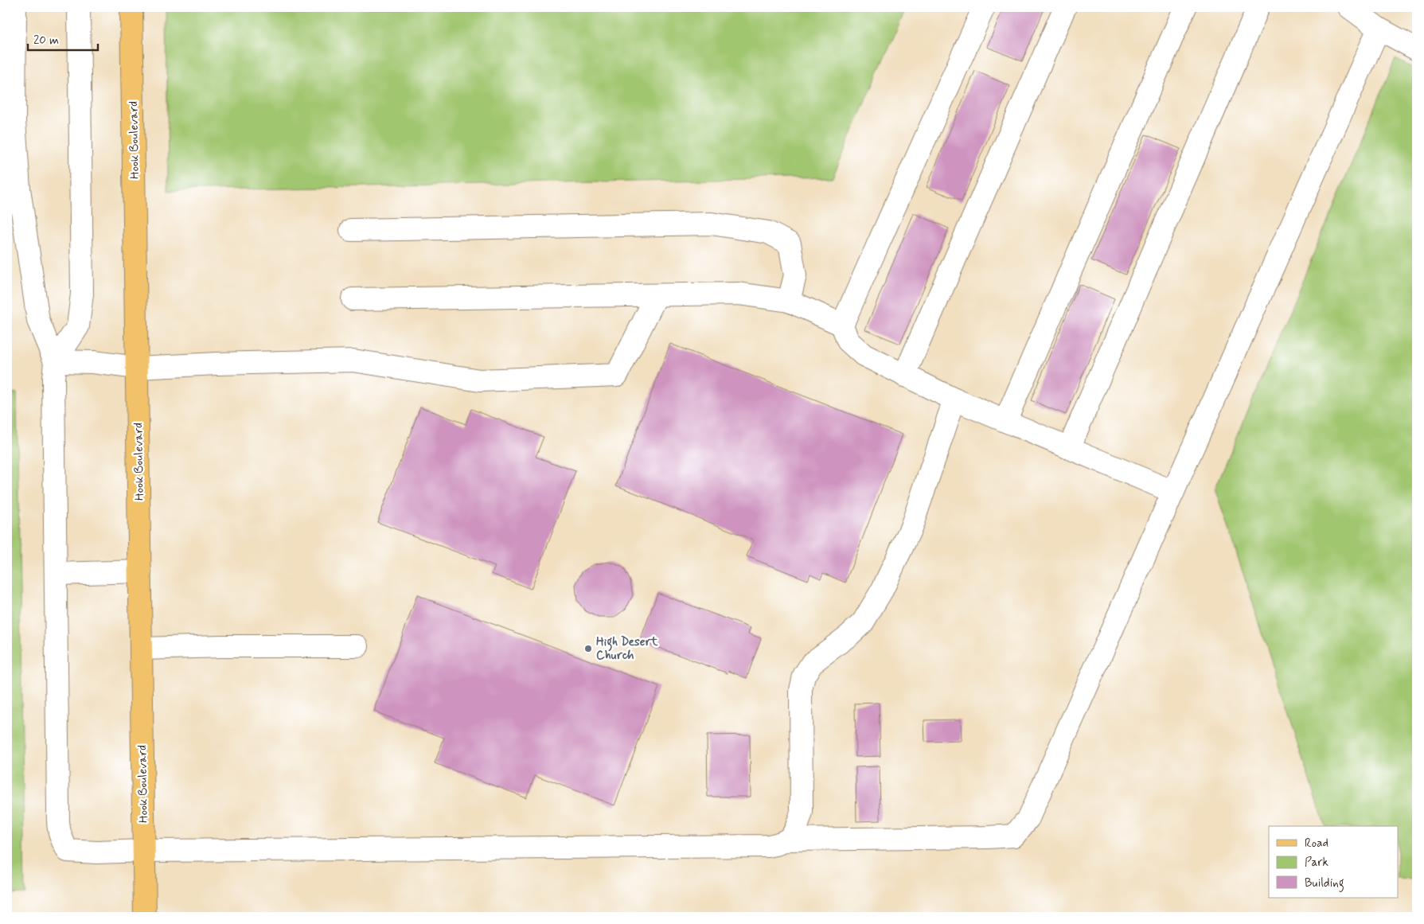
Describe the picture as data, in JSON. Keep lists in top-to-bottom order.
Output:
{
  "streets": {
    "main road": ["Hook Boulevard"]
  },
  "places": ["High Desert Church"],
  "legend": ["Road", "Park", "Building"],
  "scale_bar": "20 m"
}
